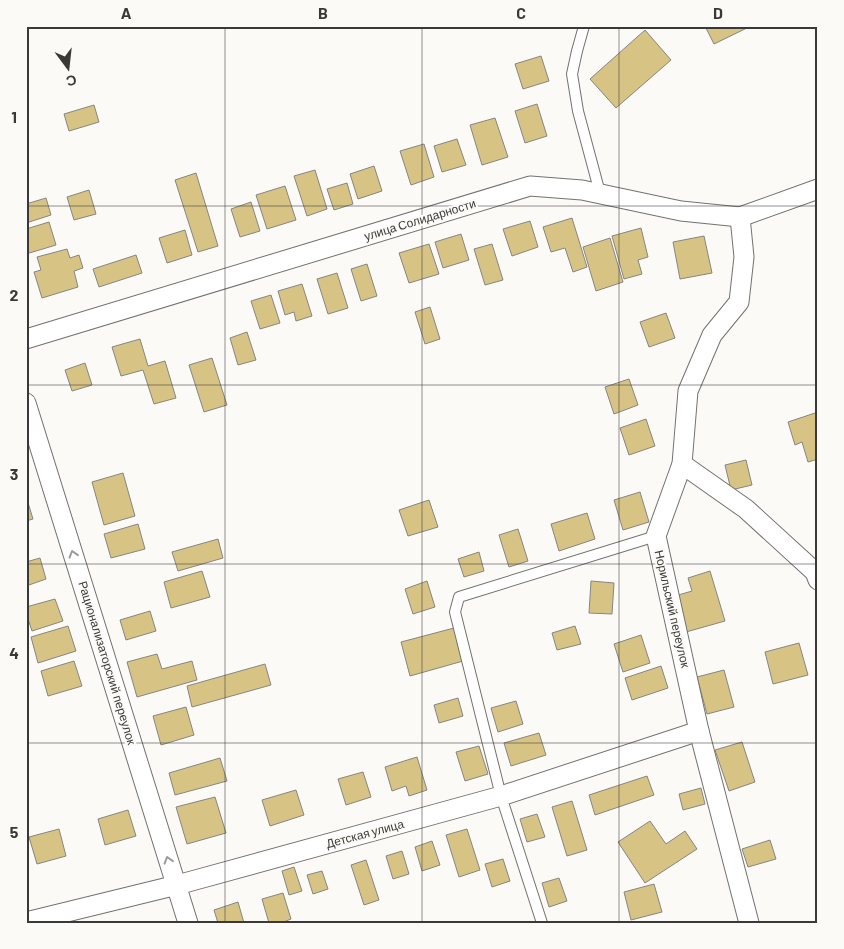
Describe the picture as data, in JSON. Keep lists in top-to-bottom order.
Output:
{
  "streets": {
    "street": [
      "улица Солидарности",
      "Норильский переулок",
      "Рационализаторский переулок",
      "Детская улица"
    ]
  },
  "crossings": [
    ["улица Солидарности", "Норильский переулок"],
    ["Норильский переулок", "Детская улица"],
    ["Рационализаторский переулок", "Детская улица"]
  ],
  "one_way": ["Рационализаторский переулок"],
  "north": "bottom",
  "grid": {
    "columns": [
      "A",
      "B",
      "C",
      "D"
    ],
    "rows": [
      "1",
      "2",
      "3",
      "4",
      "5"
    ]
  }
}
